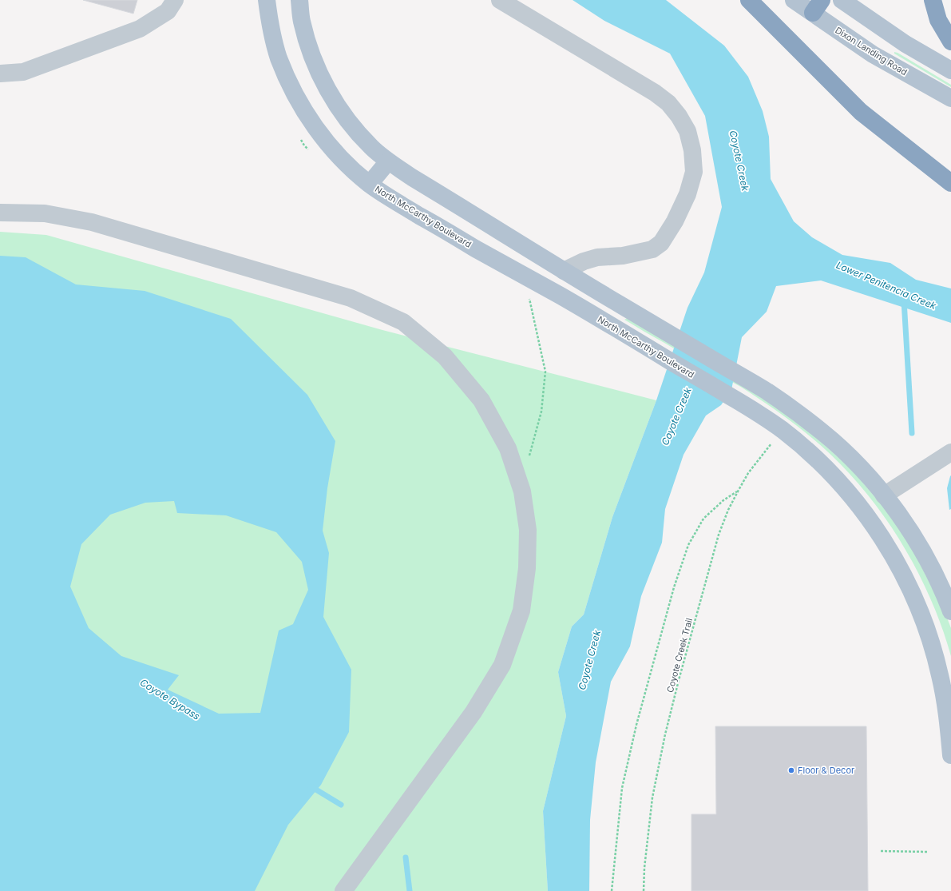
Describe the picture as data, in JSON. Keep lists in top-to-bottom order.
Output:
{
  "streets": {
    "main road": ["Dixon Landing Road", "North McCarthy Boulevard"],
    "path": ["Coyote Creek Trail"]
  },
  "water": ["Coyote Creek", "Lower Penitencia Creek", "Coyote Bypass"],
  "places": ["Floor & Decor"]
}
